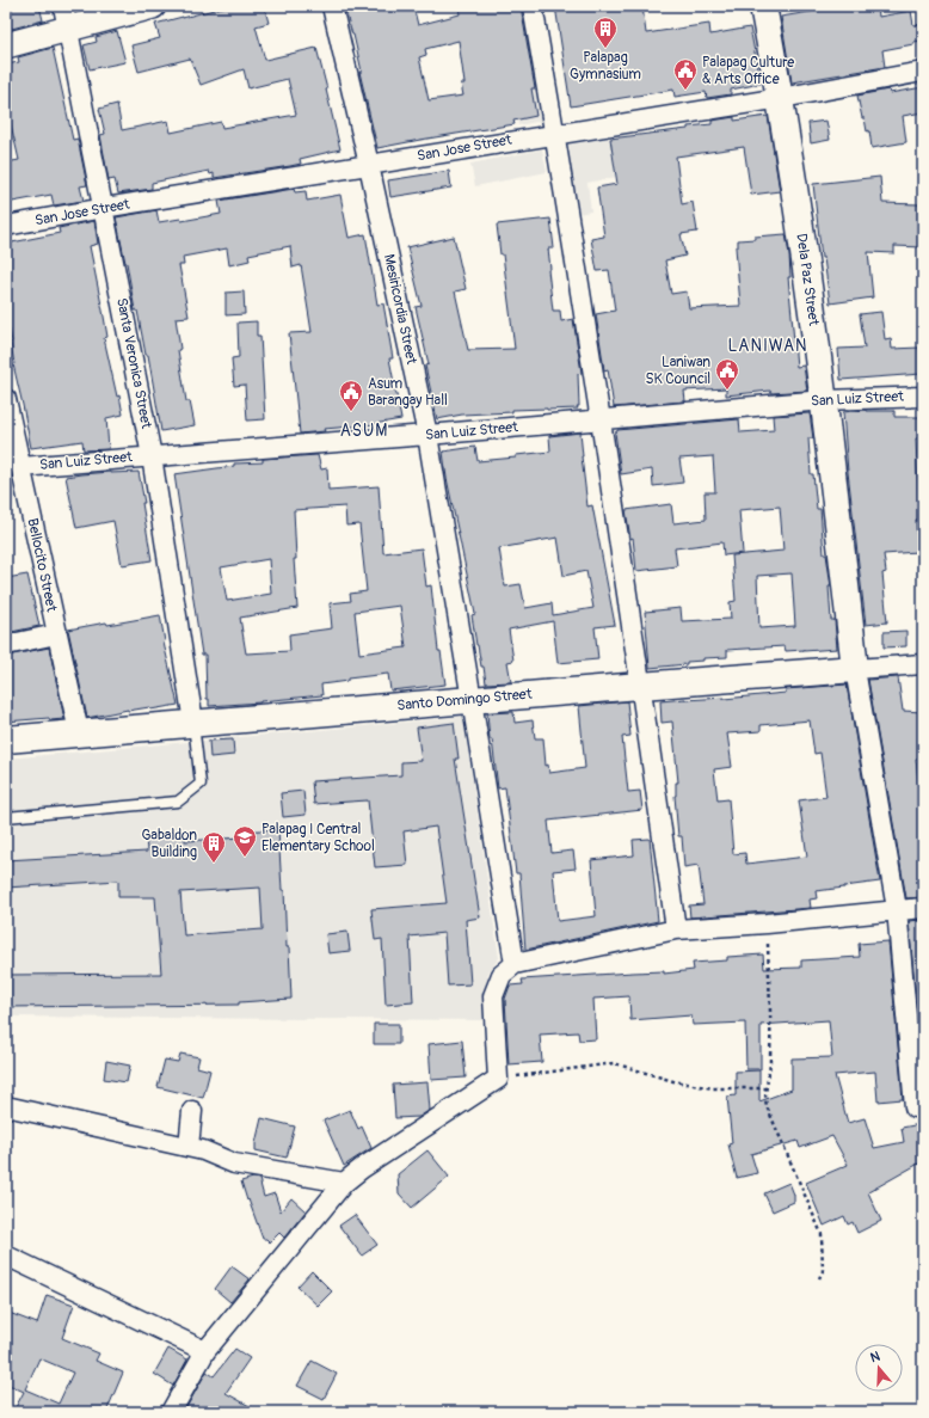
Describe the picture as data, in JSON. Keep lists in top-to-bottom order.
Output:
{
  "streets": {
    "main road": ["Dela Paz Street", "Santo Domingo Street"],
    "street": [
      "San Jose Street",
      "Mesiricordia Street",
      "Santa Veronica Street",
      "San Luiz Street",
      "Bellocito Street"
    ]
  },
  "crossings": [
    ["San Jose Street", "Dela Paz Street"],
    ["San Jose Street", "Mesiricordia Street"],
    ["San Jose Street", "Santa Veronica Street"],
    ["Dela Paz Street", "San Luiz Street"],
    ["Dela Paz Street", "Santo Domingo Street"],
    ["Mesiricordia Street", "San Luiz Street"],
    ["Mesiricordia Street", "Santo Domingo Street"],
    ["Santa Veronica Street", "San Luiz Street"],
    ["Santa Veronica Street", "Santo Domingo Street"],
    ["San Luiz Street", "Bellocito Street"],
    ["Bellocito Street", "Santo Domingo Street"]
  ],
  "districts": ["LANIWAN", "ASUM"],
  "places": {
    "building": ["Palapag Gymnasium", "Gabaldon Building"],
    "public building": ["Palapag Culture & Arts Office", "Laniwan SK Council", "Asum Barangay Hall"],
    "school or university": ["Palapag I Central Elementary School"]
  },
  "north": "top"
}
